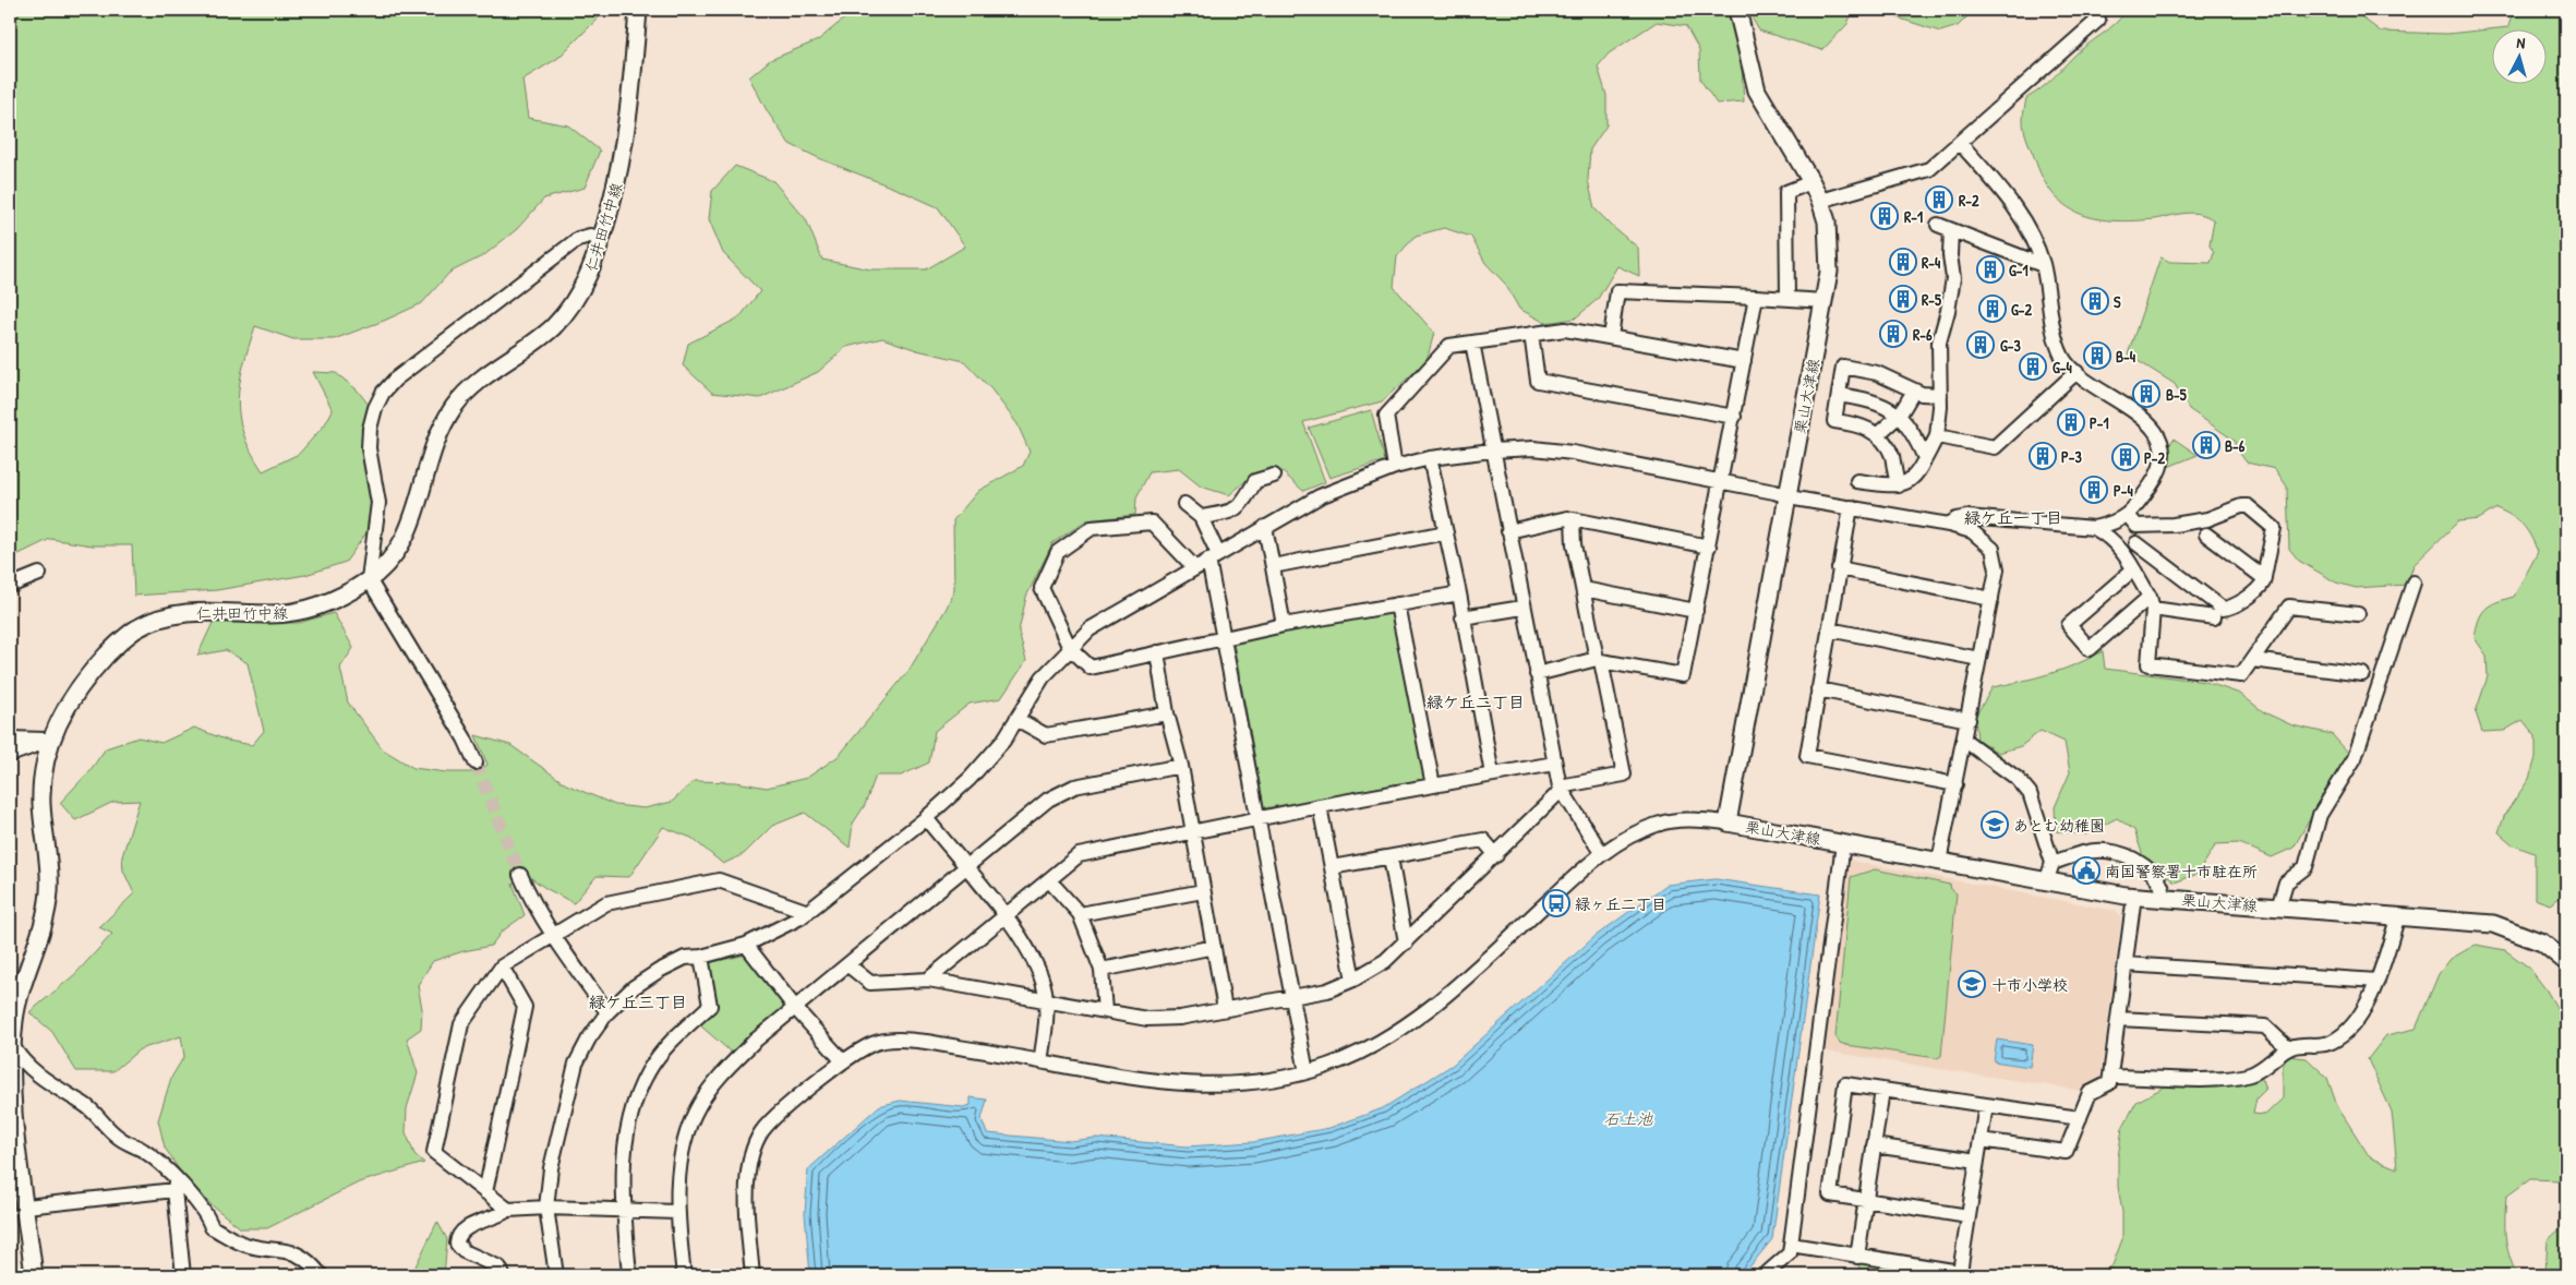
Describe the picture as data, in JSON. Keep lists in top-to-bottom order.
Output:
{
  "streets": {
    "main road": ["仁井田竹中線", "栗山大津線"]
  },
  "districts": ["緑ケ丘一丁目", "緑ケ丘二丁目", "緑ケ丘三丁目"],
  "water": ["石土池"],
  "places": {
    "building": [
      "R-2",
      "R-1",
      "R-4",
      "G-1",
      "R-5",
      "S",
      "G-2",
      "R-6",
      "G-3",
      "B-4",
      "G-4",
      "B-5",
      "P-1",
      "B-6",
      "P-3",
      "P-2",
      "P-4"
    ],
    "school or university": ["あとむ幼稚園", "十市小学校"],
    "public building": ["南国警察署十市駐在所"],
    "bus stop": ["緑ヶ丘二丁目"]
  },
  "north": "top"
}
